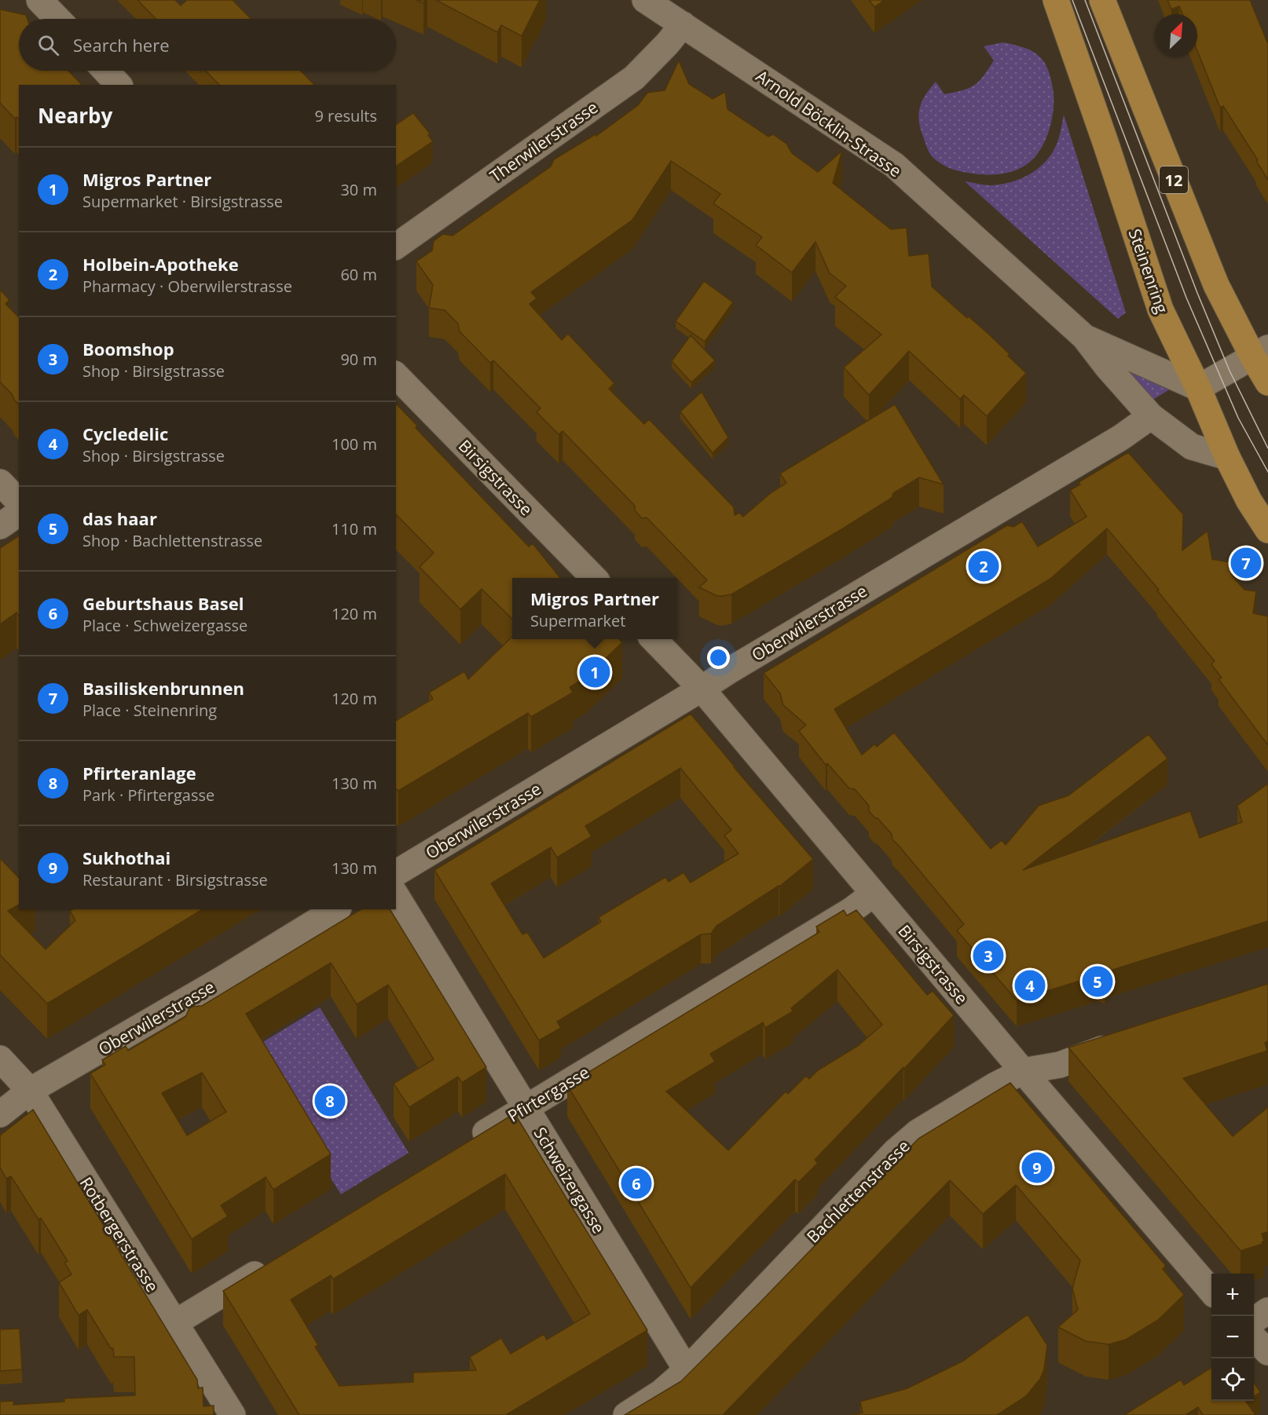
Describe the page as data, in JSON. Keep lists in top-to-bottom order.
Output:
{
  "streets": {
    "main road": ["12", "Steinenring"],
    "street": [
      "Arnold Böcklin-Strasse",
      "Therwilerstrasse",
      "Birsigstrasse",
      "Oberwilerstrasse",
      "Pfirtergasse",
      "Schweizergasse",
      "Bachlettenstrasse",
      "Rotbergerstrasse"
    ]
  },
  "crossings": [
    ["Arnold Böcklin-Strasse", "Therwilerstrasse"],
    ["Arnold Böcklin-Strasse", "Steinenring"],
    ["Arnold Böcklin-Strasse", "Oberwilerstrasse"],
    ["Birsigstrasse", "Oberwilerstrasse"],
    ["Birsigstrasse", "Pfirtergasse"],
    ["Birsigstrasse", "Bachlettenstrasse"],
    ["Oberwilerstrasse", "Rotbergerstrasse"],
    ["Pfirtergasse", "Schweizergasse"],
    ["Schweizergasse", "Bachlettenstrasse"]
  ],
  "north": "top right",
  "page": {
    "search": "Search here",
    "heading": ["Nearby", "9 results"],
    "list": [
      {
        "mark": "1",
        "name": "Migros Partner",
        "note": "Supermarket · Birsigstrasse",
        "value": "30 m"
      },
      {
        "mark": "2",
        "name": "Holbein-Apotheke",
        "note": "Pharmacy · Oberwilerstrasse",
        "value": "60 m"
      },
      {
        "mark": "3",
        "name": "Boomshop",
        "note": "Shop · Birsigstrasse",
        "value": "90 m"
      },
      {
        "mark": "4",
        "name": "Cycledelic",
        "note": "Shop · Birsigstrasse",
        "value": "100 m"
      },
      {
        "mark": "5",
        "name": "das haar",
        "note": "Shop · Bachlettenstrasse",
        "value": "110 m"
      },
      {
        "mark": "6",
        "name": "Geburtshaus Basel",
        "note": "Place · Schweizergasse",
        "value": "120 m"
      },
      {
        "mark": "7",
        "name": "Basiliskenbrunnen",
        "note": "Place · Steinenring",
        "value": "120 m"
      },
      {
        "mark": "8",
        "name": "Pfirteranlage",
        "note": "Park · Pfirtergasse",
        "value": "130 m"
      },
      {
        "mark": "9",
        "name": "Sukhothai",
        "note": "Restaurant · Birsigstrasse",
        "value": "130 m"
      }
    ],
    "pins": [
      "7",
      "2",
      "1",
      "3",
      "5",
      "4",
      "8",
      "9",
      "6"
    ],
    "popup": ["Migros Partner", "Supermarket"],
    "map_buttons": ["+", "−"]
  }
}
